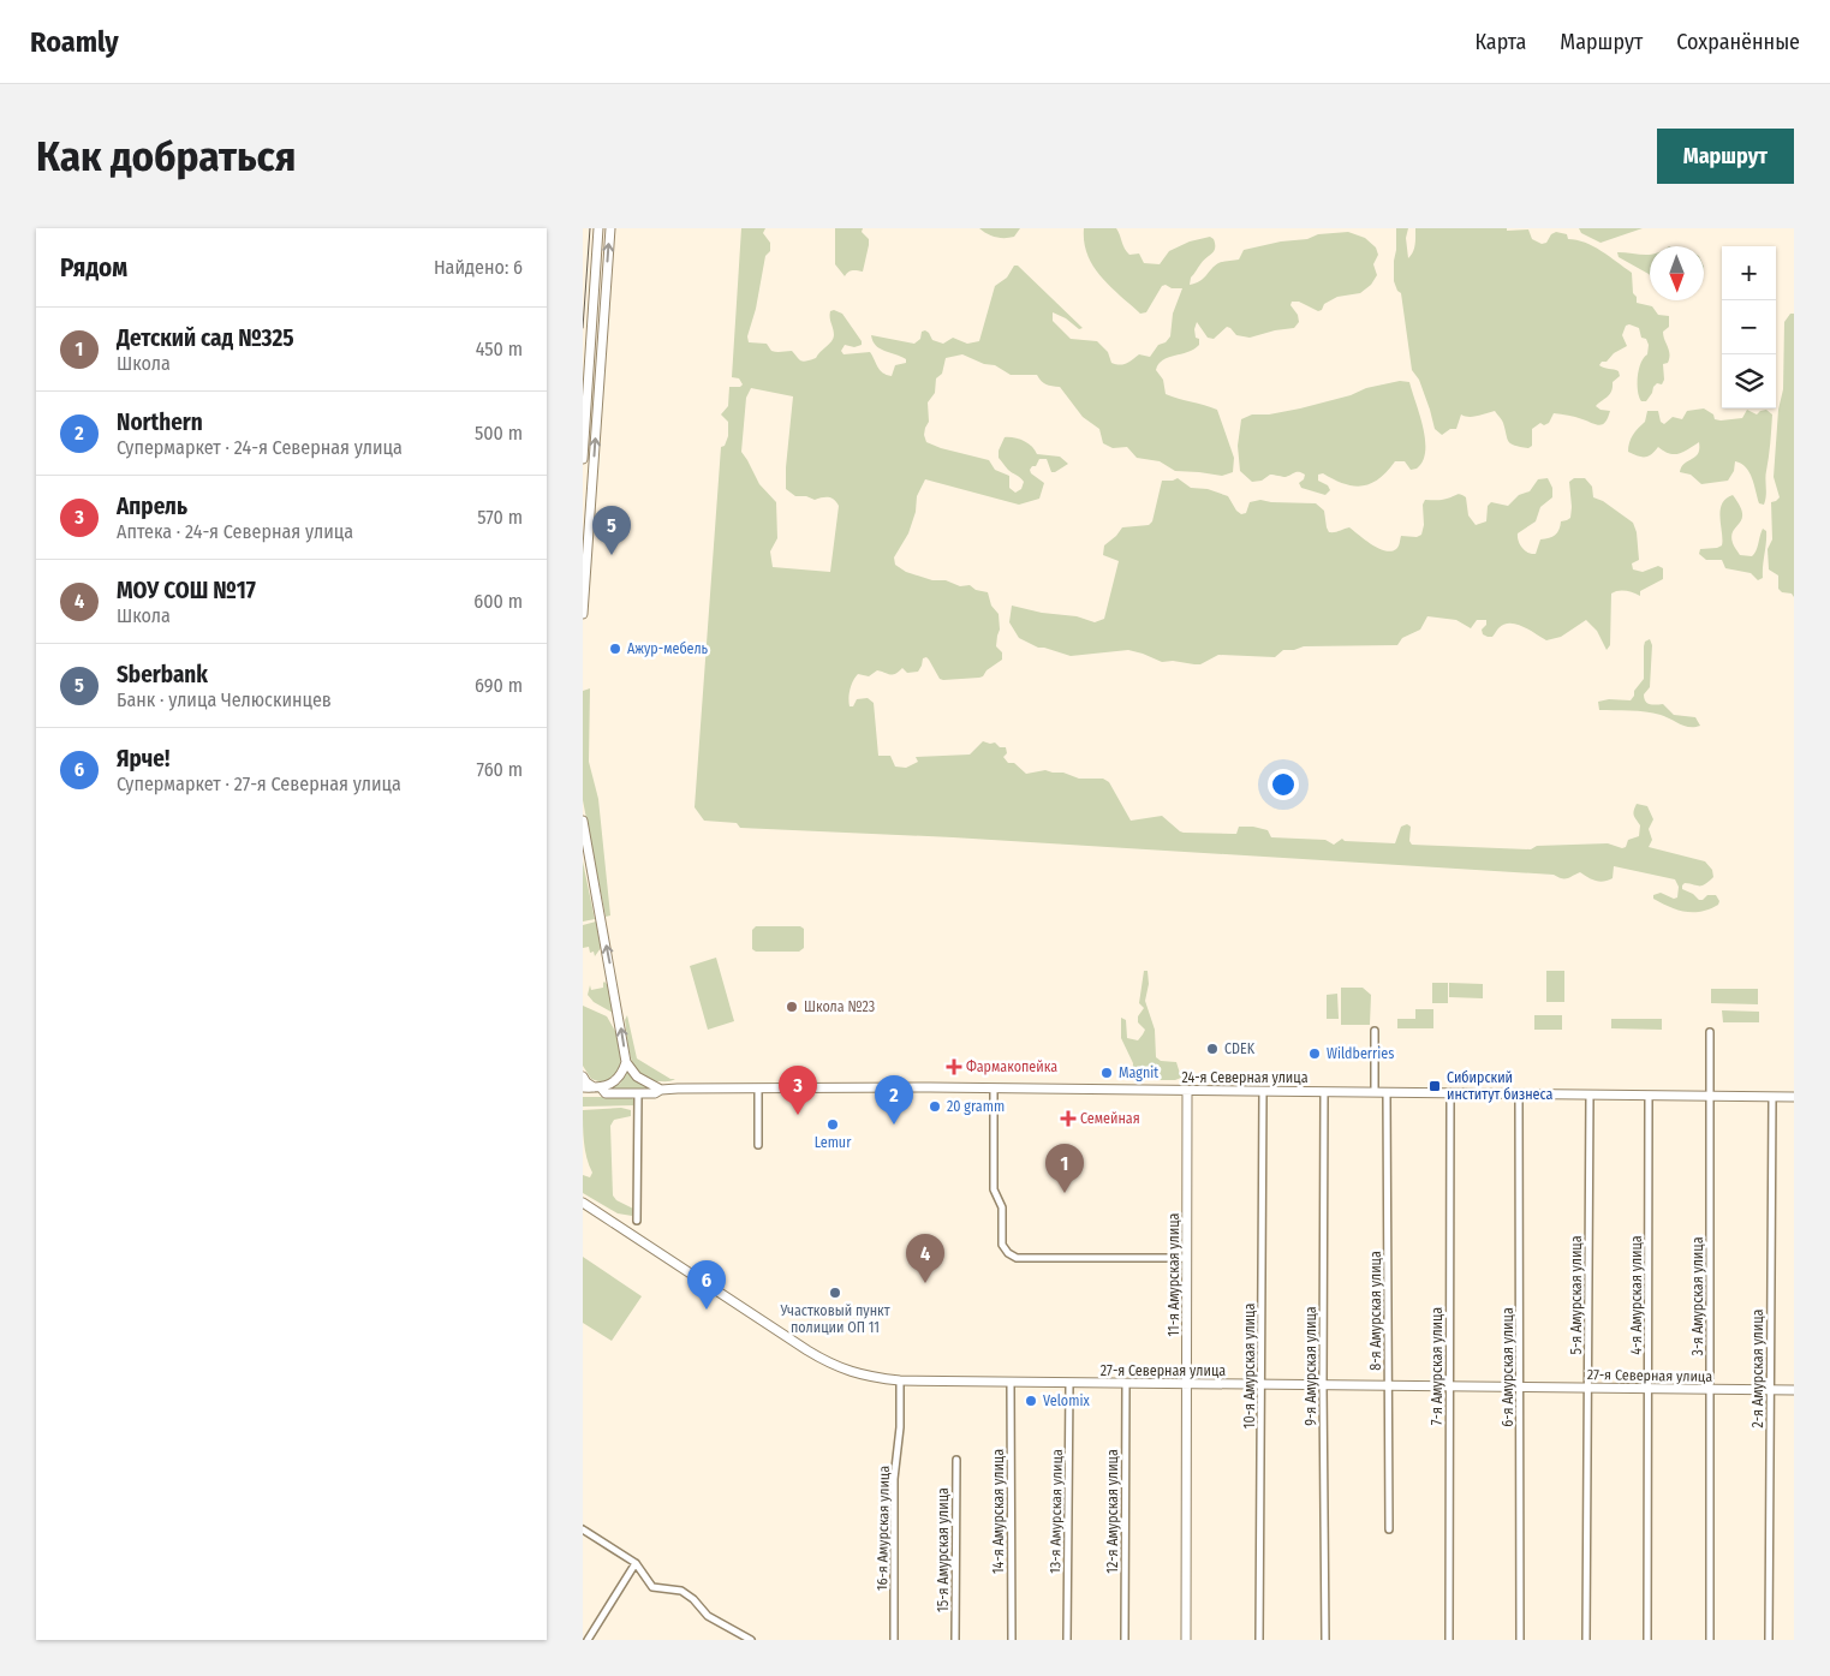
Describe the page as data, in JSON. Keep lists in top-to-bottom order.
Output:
{
  "streets": {
    "main road": ["24-я Северная улица", "11-я Амурская улица", "27-я Северная улица"],
    "street": [
      "5-я Амурская улица",
      "4-я Амурская улица",
      "3-я Амурская улица",
      "8-я Амурская улица",
      "10-я Амурская улица",
      "9-я Амурская улица",
      "7-я Амурская улица",
      "6-я Амурская улица",
      "2-я Амурская улица",
      "14-я Амурская улица",
      "13-я Амурская улица",
      "12-я Амурская улица",
      "16-я Амурская улица",
      "15-я Амурская улица"
    ]
  },
  "crossings": [
    ["24-я Северная улица", "11-я Амурская улица"],
    ["24-я Северная улица", "5-я Амурская улица"],
    ["24-я Северная улица", "4-я Амурская улица"],
    ["24-я Северная улица", "3-я Амурская улица"],
    ["24-я Северная улица", "8-я Амурская улица"],
    ["24-я Северная улица", "10-я Амурская улица"],
    ["24-я Северная улица", "9-я Амурская улица"],
    ["24-я Северная улица", "7-я Амурская улица"],
    ["24-я Северная улица", "6-я Амурская улица"],
    ["24-я Северная улица", "2-я Амурская улица"],
    ["11-я Амурская улица", "27-я Северная улица"],
    ["5-я Амурская улица", "27-я Северная улица"],
    ["4-я Амурская улица", "27-я Северная улица"],
    ["3-я Амурская улица", "27-я Северная улица"],
    ["8-я Амурская улица", "27-я Северная улица"],
    ["10-я Амурская улица", "27-я Северная улица"],
    ["9-я Амурская улица", "27-я Северная улица"],
    ["7-я Амурская улица", "27-я Северная улица"],
    ["6-я Амурская улица", "27-я Северная улица"],
    ["2-я Амурская улица", "27-я Северная улица"],
    ["27-я Северная улица", "14-я Амурская улица"],
    ["27-я Северная улица", "13-я Амурская улица"],
    ["27-я Северная улица", "12-я Амурская улица"],
    ["27-я Северная улица", "16-я Амурская улица"]
  ],
  "places": {
    "other": [
      "Ажур-мебель",
      "Школа №23",
      "CDEK",
      "Wildberries",
      "Magnit",
      "20 gramm",
      "Lemur",
      "Участковый пункт полиции ОП 11",
      "Velomix"
    ],
    "health": ["Фармакопейка", "Семейная"],
    "transit": ["Сибирский институт бизнеса"]
  },
  "north": "bottom",
  "page": {
    "header": "Roamly",
    "nav": ["Карта", "Маршрут", "Сохранённые"],
    "buttons": "Маршрут",
    "title": "Как добраться",
    "heading": ["Рядом", "Найдено: 6"],
    "map_buttons": ["+", "−"],
    "list": [
      {
        "mark": "1",
        "name": "Детский сад №325",
        "note": "Школа",
        "value": "450 m"
      },
      {
        "mark": "2",
        "name": "Northern",
        "note": "Супермаркет · 24-я Северная улица",
        "value": "500 m"
      },
      {
        "mark": "3",
        "name": "Апрель",
        "note": "Аптека · 24-я Северная улица",
        "value": "570 m"
      },
      {
        "mark": "4",
        "name": "МОУ СОШ №17",
        "note": "Школа",
        "value": "600 m"
      },
      {
        "mark": "5",
        "name": "Sberbank",
        "note": "Банк · улица Челюскинцев",
        "value": "690 m"
      },
      {
        "mark": "6",
        "name": "Ярче!",
        "note": "Супермаркет · 27-я Северная улица",
        "value": "760 m"
      }
    ],
    "pins": [
      "5",
      "3",
      "2",
      "1",
      "4",
      "6"
    ]
  }
}
